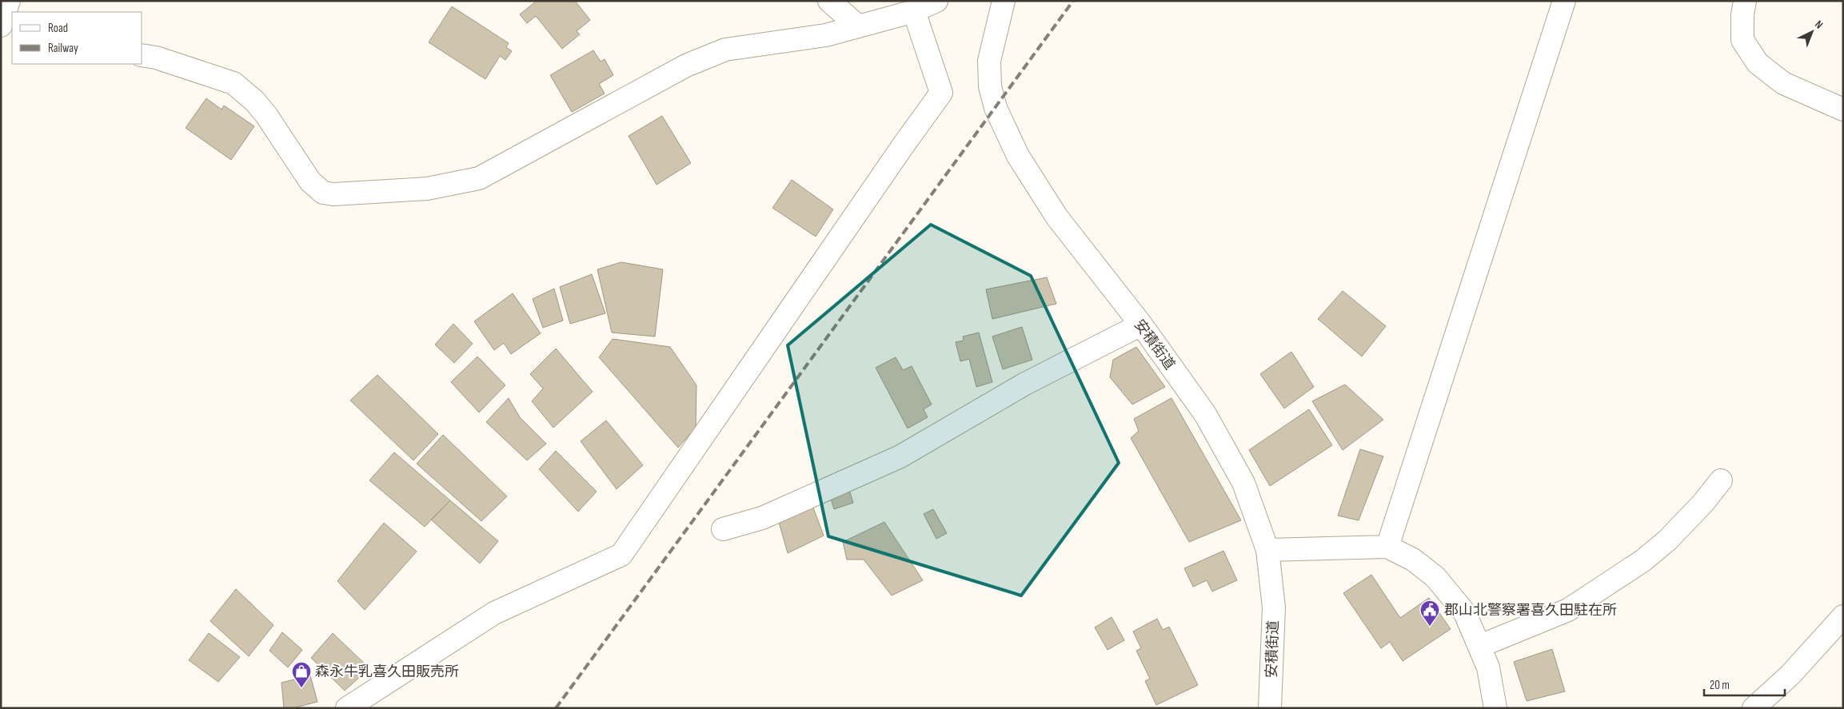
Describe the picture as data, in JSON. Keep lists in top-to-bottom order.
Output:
{
  "streets": {
    "street": ["安積街道"]
  },
  "places": {
    "public building": ["郡山北警察署喜久田駐在所"],
    "shop": ["森永牛乳喜久田販売所"]
  },
  "legend": ["Road", "Railway"],
  "scale_bar": "20 m",
  "north": "top right"
}
